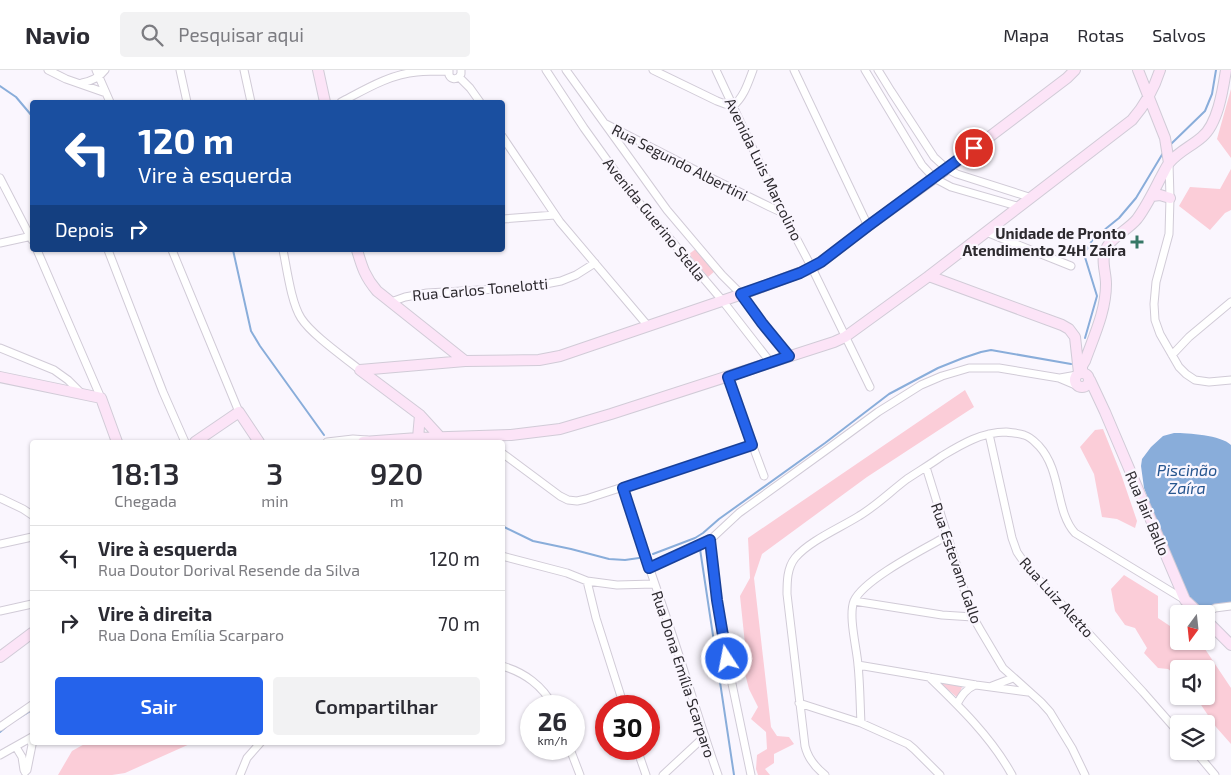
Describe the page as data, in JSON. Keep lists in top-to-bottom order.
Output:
{
  "streets": {
    "street": [
      "Rua Segundo Albertini",
      "Avenida Luis Marcolino",
      "Avenida Guerino Stella",
      "Rua Carlos Tonelotti",
      "Rua Jair Ballo",
      "Rua Estevam Gallo",
      "Rua Luiz Aletto",
      "Rua Dona Emília Scarparo"
    ]
  },
  "crossings": [
    ["Rua Segundo Albertini", "Avenida Luis Marcolino"],
    ["Rua Segundo Albertini", "Avenida Guerino Stella"]
  ],
  "water": ["Piscinão Zaíra"],
  "places": {
    "health": ["Unidade de Pronto Atendimento 24H Zaíra"]
  },
  "north": "bottom",
  "page": {
    "header": "Navio",
    "search": "Pesquisar aqui",
    "nav": ["Mapa", "Rotas", "Salvos"],
    "turn": ["120 m", "Vire à esquerda"],
    "then": "Depois",
    "eta": [
      "18:13",
      "Chegada",
      "3",
      "min",
      "920",
      "m"
    ],
    "list": [
      {
        "name": "Vire à esquerda",
        "note": "Rua Doutor Dorival Resende da Silva",
        "value": "120 m"
      },
      {
        "name": "Vire à direita",
        "note": "Rua Dona Emília Scarparo",
        "value": "70 m"
      }
    ],
    "buttons": ["Sair", "Compartilhar"],
    "speed": "26 km/h",
    "limit": "30"
  }
}
